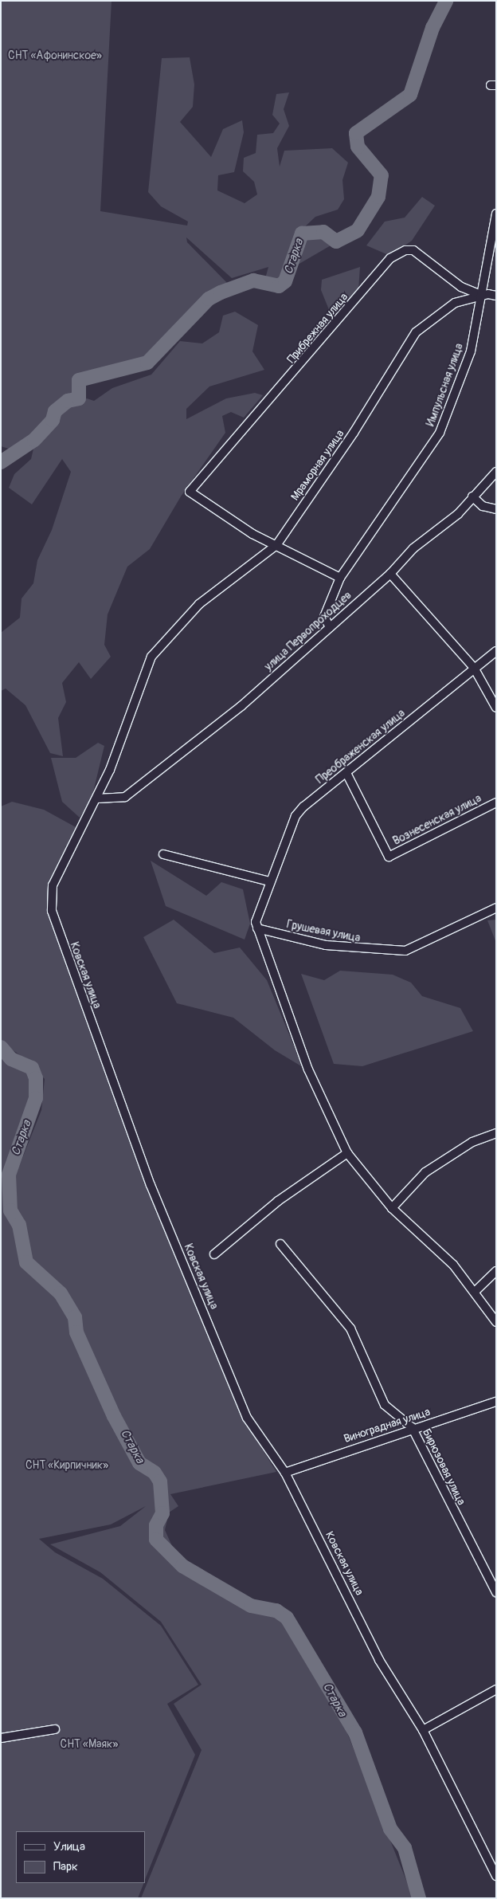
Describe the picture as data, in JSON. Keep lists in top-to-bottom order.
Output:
{
  "streets": {
    "street": [
      "Прибрежная улица",
      "Импульсная улица",
      "Мраморная улица",
      "улица Первопроходцев",
      "Преображенская улица",
      "Вознесенская улица",
      "Грушевая улица",
      "Ковская улица",
      "Виноградная улица",
      "Бирюзовая улица"
    ]
  },
  "crossings": [
    ["Прибрежная улица", "Импульсная улица"],
    ["Прибрежная улица", "Мраморная улица"],
    ["Импульсная улица", "Мраморная улица"],
    ["Импульсная улица", "улица Первопроходцев"],
    ["Мраморная улица", "Ковская улица"],
    ["улица Первопроходцев", "Ковская улица"],
    ["Преображенская улица", "Вознесенская улица"],
    ["Преображенская улица", "Грушевая улица"],
    ["Ковская улица", "Виноградная улица"],
    ["Виноградная улица", "Бирюзовая улица"]
  ],
  "water": ["Старка"],
  "parks": ["СНТ «Афонинское»", "СНТ «Кирпичник»", "СНТ «Маяк»"],
  "legend": ["Улица", "Парк"]
}
